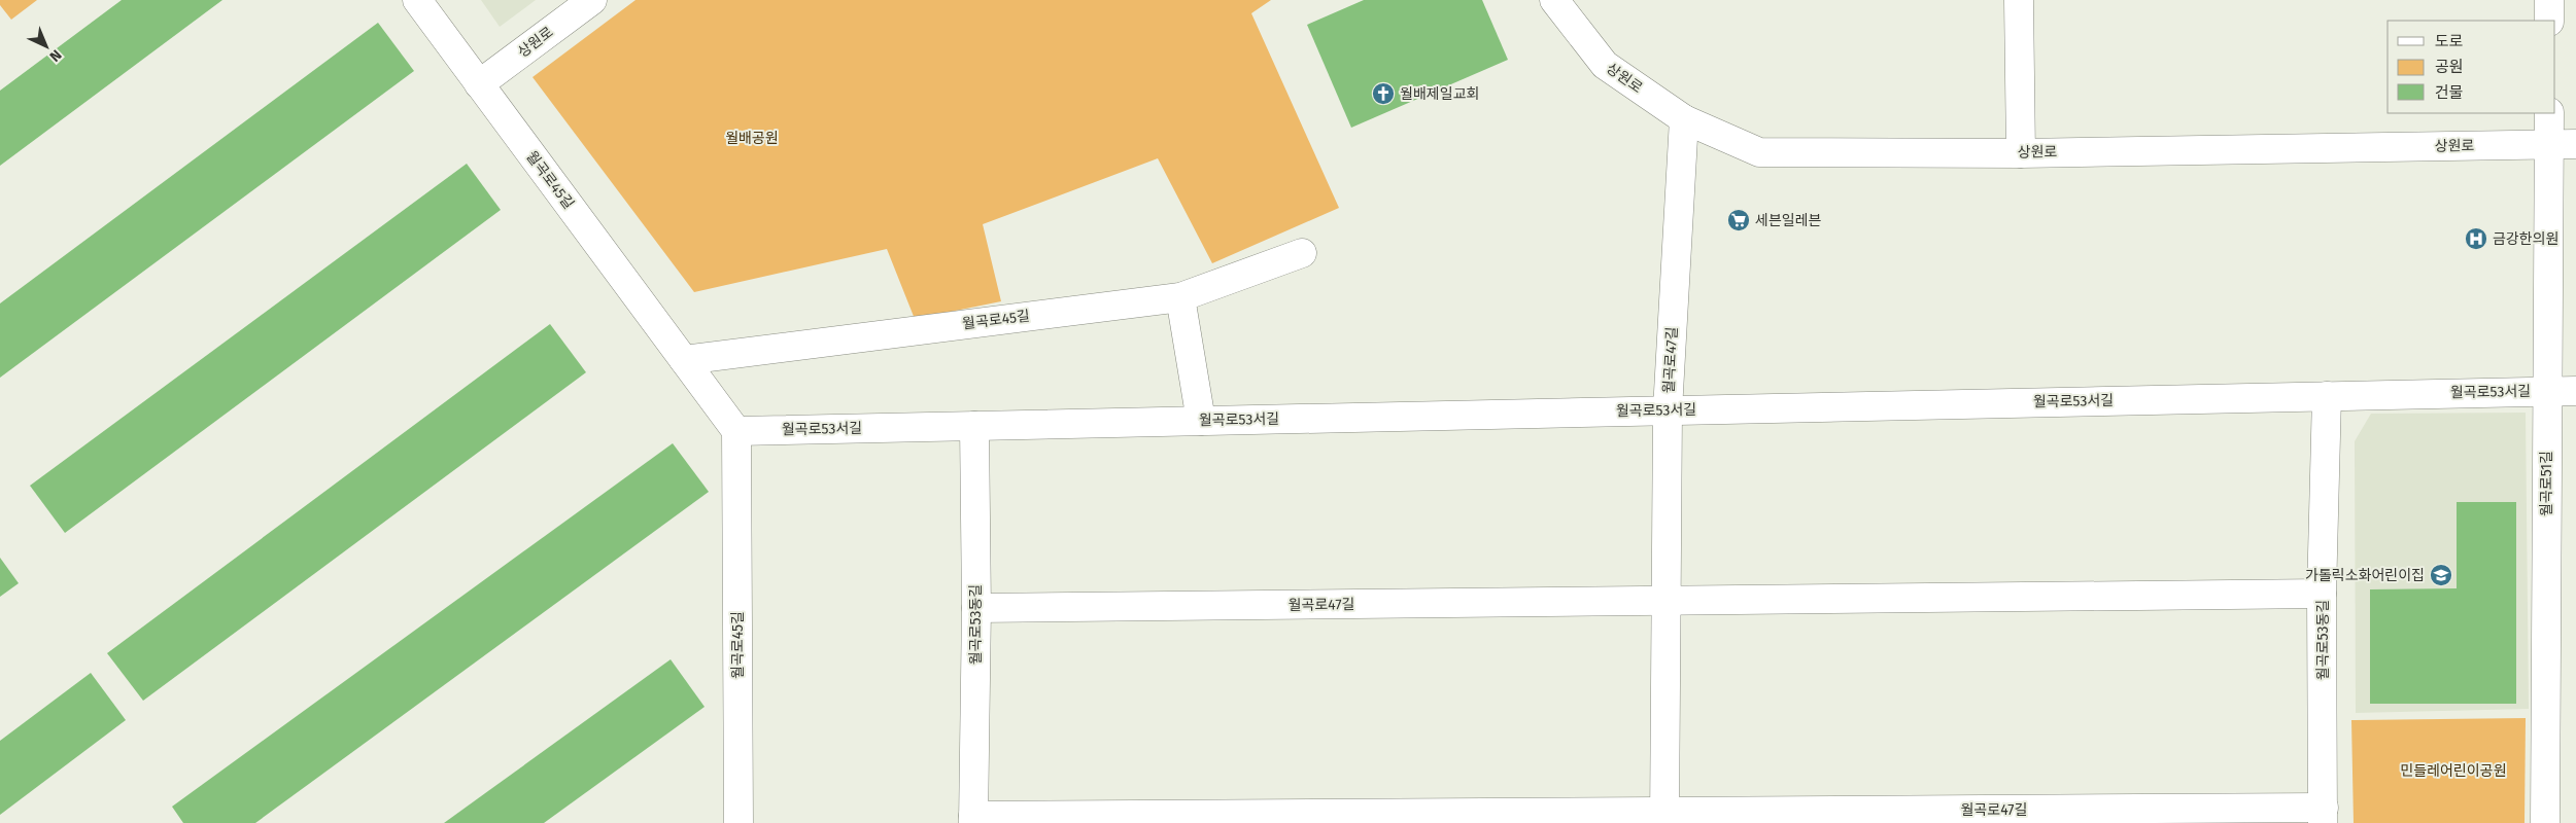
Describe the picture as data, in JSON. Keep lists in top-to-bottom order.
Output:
{
  "streets": {
    "street": [
      "상원로",
      "월곡로45길",
      "월곡로47길",
      "월곡로53서길",
      "월곡로51길",
      "월곡로53동길"
    ]
  },
  "crossings": [
    ["상원로", "월곡로45길"],
    ["상원로", "월곡로47길"],
    ["상원로", "월곡로51길"],
    ["월곡로45길", "월곡로53서길"],
    ["월곡로47길", "월곡로53서길"],
    ["월곡로47길", "월곡로53동길"],
    ["월곡로53서길", "월곡로51길"],
    ["월곡로53서길", "월곡로53동길"]
  ],
  "parks": ["월배공원", "민들레어린이공원"],
  "places": {
    "church": ["월배제일교회"],
    "supermarket": ["세븐일레븐"],
    "hospital": ["금강한의원"],
    "school or university": ["가톨릭소화어린이집"]
  },
  "legend": ["도로", "공원", "건물"],
  "north": "bottom right"
}
